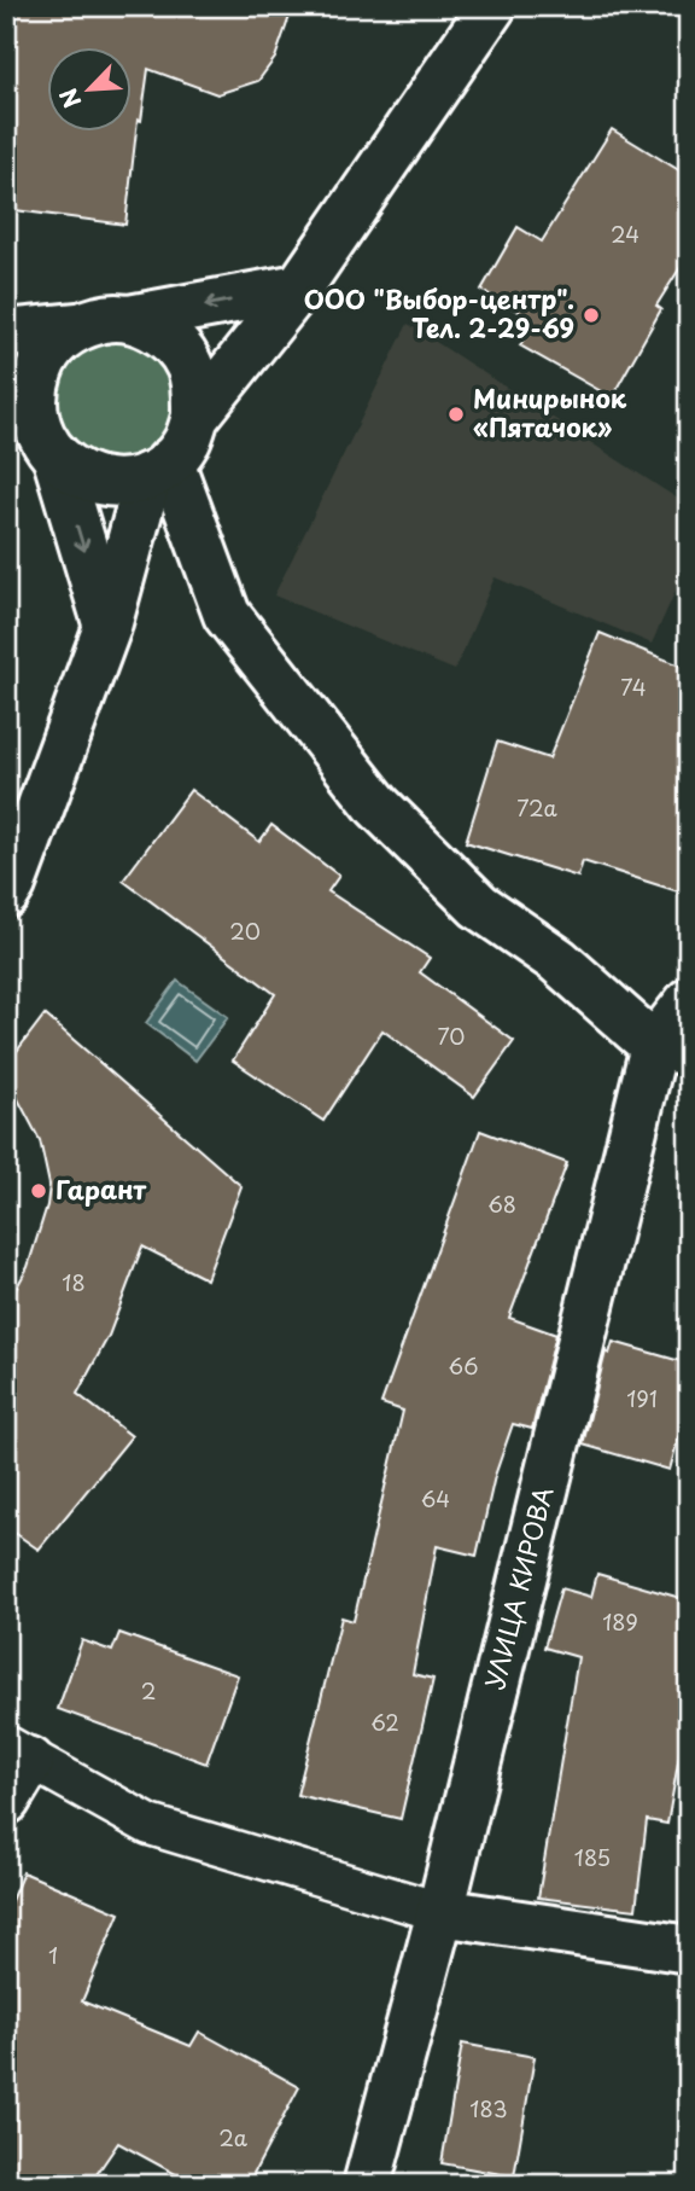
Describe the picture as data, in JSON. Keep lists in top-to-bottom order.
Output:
{
  "streets": {
    "main road": ["УЛИЦА КИРОВА"]
  },
  "places": ["ООО \"Выбор-центр\". Тел. 2-29-69", "Минирынок «Пятачок»", "Гарант"],
  "house_numbers": [
    "24",
    "74",
    "72а",
    "20",
    "70",
    "68",
    "18",
    "66",
    "191",
    "64",
    "189",
    "2",
    "62",
    "185",
    "1",
    "183",
    "2а"
  ],
  "north": "bottom left"
}
